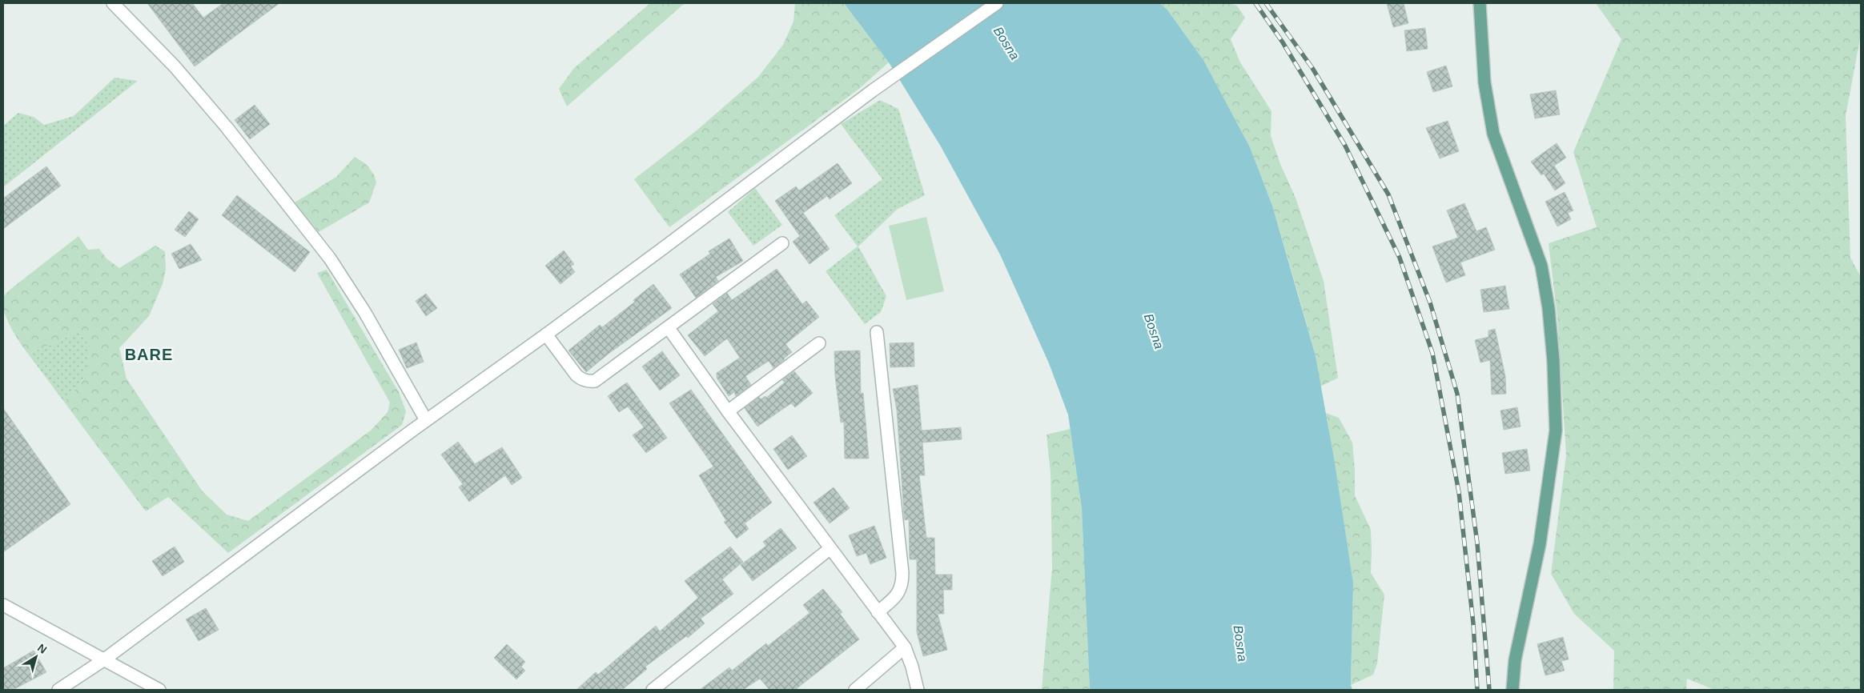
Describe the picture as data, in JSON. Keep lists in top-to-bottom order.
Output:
{
  "districts": ["BARE"],
  "water": ["Bosna"],
  "north": "top right"
}
